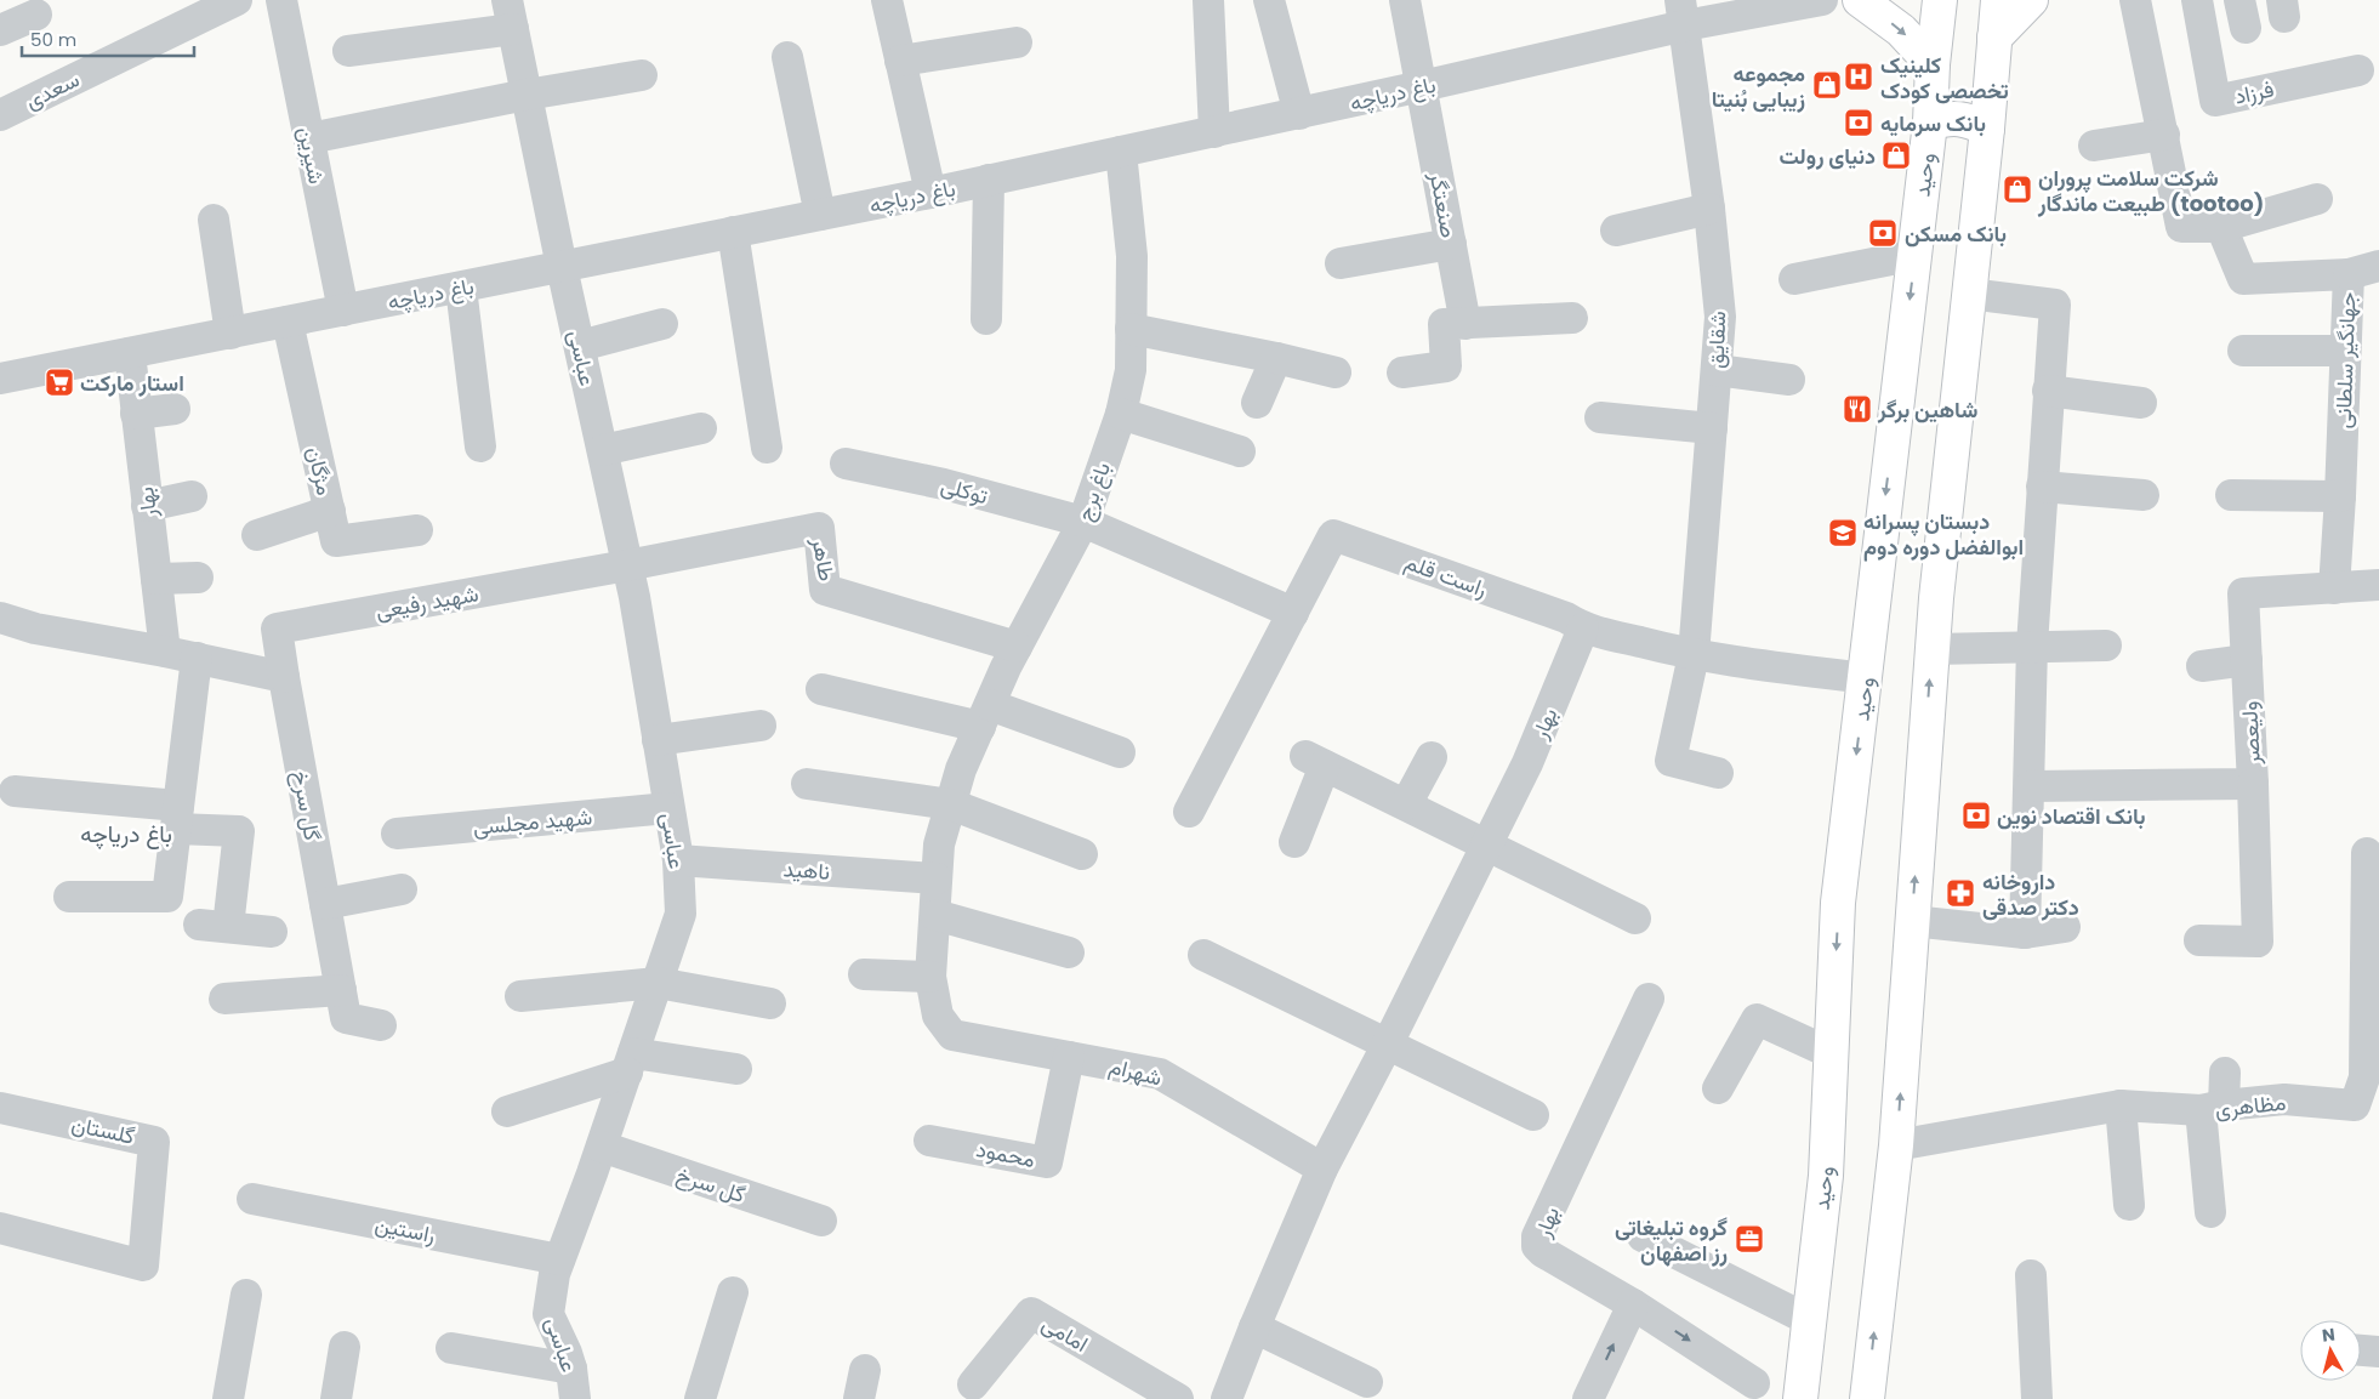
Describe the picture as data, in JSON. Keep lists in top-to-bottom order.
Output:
{
  "streets": {
    "main road": ["وحید"],
    "street": [
      "سعدی",
      "فرزاد",
      "باغ دریاچه",
      "شیرین",
      "صنعتگر",
      "شقایق",
      "عباسی",
      "جهانگیر سلطانی",
      "مژگان",
      "توکلی",
      "باغ برج",
      "بهار",
      "طاهر",
      "راست قلم",
      "شهید رفیعی",
      "ولیعصر",
      "گل سرخ",
      "شهید مجلسی",
      "ناهید",
      "شهرام",
      "مظاهری",
      "گلستان",
      "محمود",
      "راستین",
      "امامی"
    ]
  },
  "crossings": [
    ["باغ دریاچه", "شیرین"],
    ["باغ دریاچه", "صنعتگر"],
    ["باغ دریاچه", "شقایق"],
    ["باغ دریاچه", "عباسی"],
    ["باغ دریاچه", "مژگان"],
    ["باغ دریاچه", "باغ برج"],
    ["باغ دریاچه", "بهار"],
    ["وحید", "راست قلم"],
    ["شقایق", "راست قلم"],
    ["عباسی", "طاهر"],
    ["عباسی", "شهید رفیعی"],
    ["عباسی", "گل سرخ"],
    ["عباسی", "شهید مجلسی"],
    ["عباسی", "ناهید"],
    ["عباسی", "راستین"],
    ["جهانگیر سلطانی", "ولیعصر"],
    ["توکلی", "باغ برج"],
    ["باغ برج", "طاهر"],
    ["باغ برج", "ناهید"],
    ["باغ برج", "شهرام"],
    ["بهار", "راست قلم"],
    ["بهار", "شهرام"],
    ["طاهر", "شهید رفیعی"],
    ["شهید رفیعی", "گل سرخ"],
    ["شهرام", "محمود"]
  ],
  "districts": ["باغ دریاچه"],
  "places": {
    "hospital": ["کلینیک تخصصی کودک"],
    "shop": ["مجموعه زیبایی بُنیتا", "دنیای رولت", "شرکت سلامت پروران طبیعت ماندگار (tootoo)"],
    "bank": ["بانک سرمایه", "بانک مسکن", "بانک اقتصاد نوین"],
    "supermarket": ["استار مارکت"],
    "restaurant": ["شاهین برگر"],
    "school or university": ["دبستان پسرانه ابوالفضل دوره دوم"],
    "pharmacy": ["داروخانه دکتر صدقی"],
    "office": ["گروه تبلیغاتی رز اصفهان"]
  },
  "scale_bar": "50 m",
  "north": "top"
}
